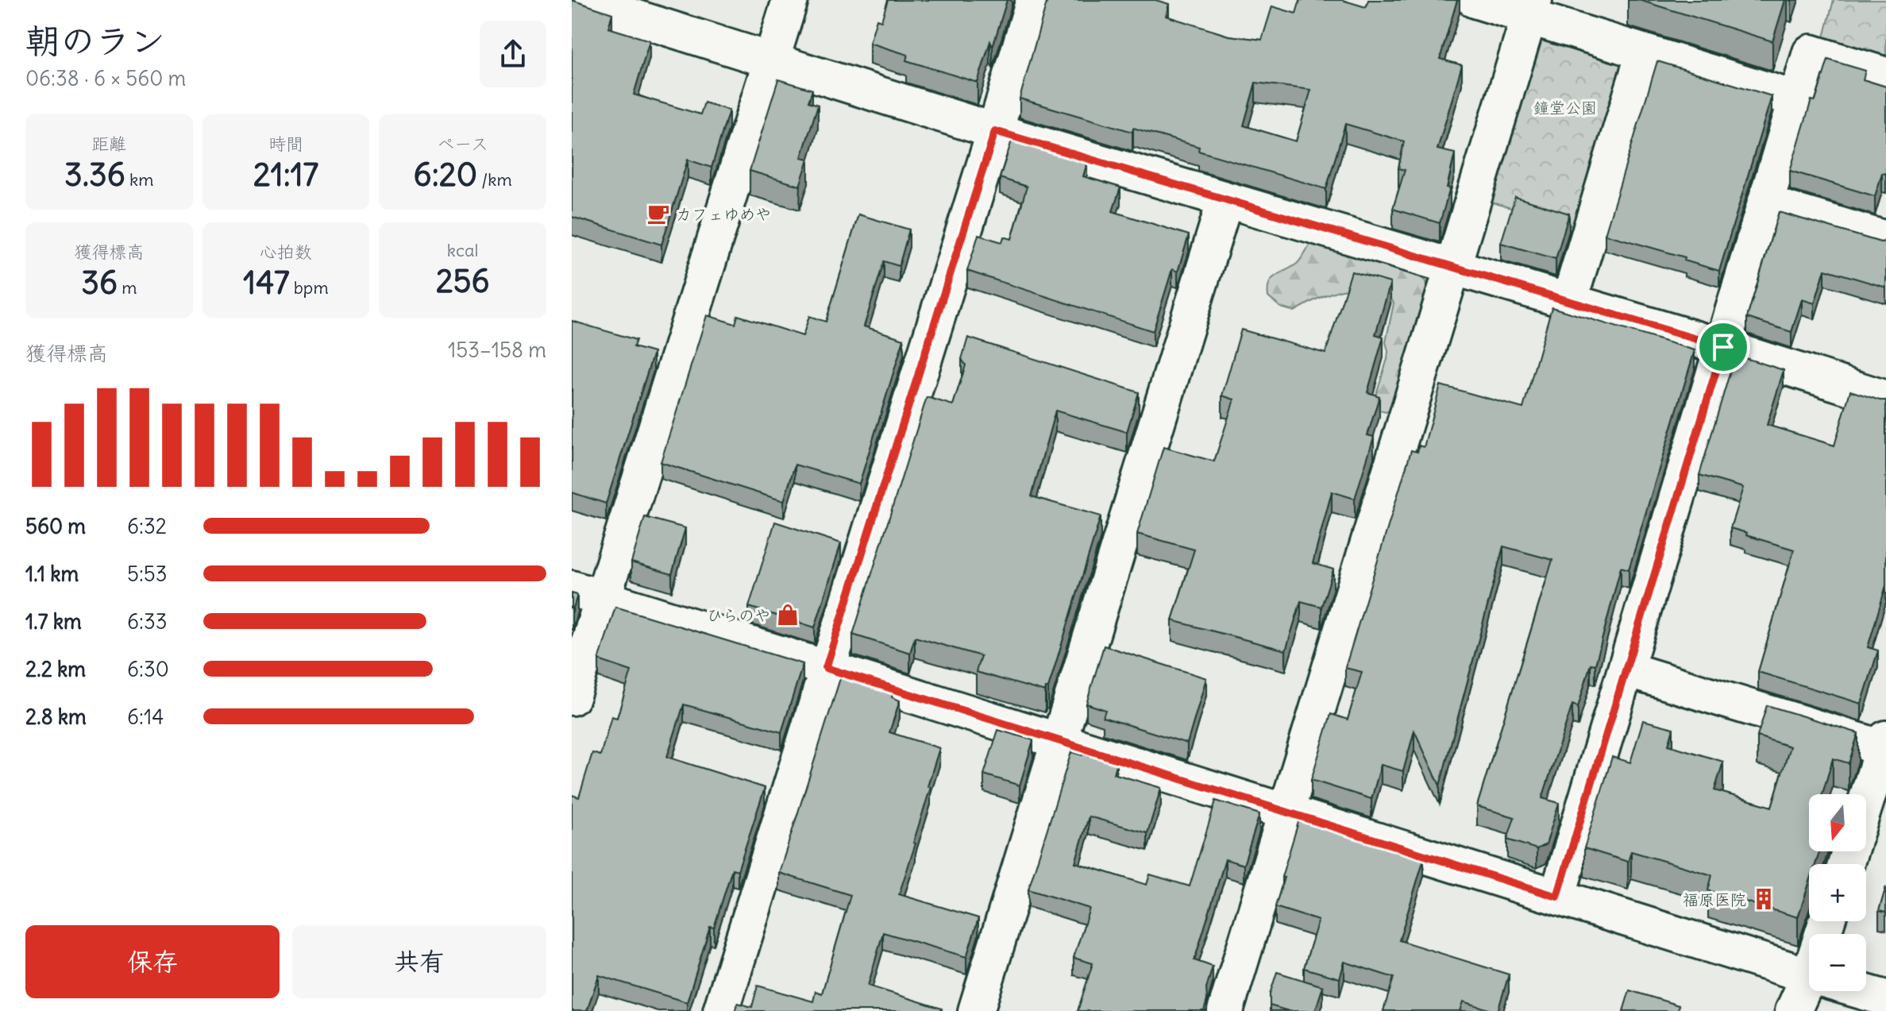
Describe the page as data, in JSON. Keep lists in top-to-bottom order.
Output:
{
  "parks": ["鐘堂公園"],
  "places": {
    "cafe": ["カフェゆめや"],
    "shop": ["ひらのや"],
    "building": ["福原医院"]
  },
  "north": "bottom",
  "page": {
    "heading": ["朝のラン", "06:38 · 6 × 560 m"],
    "stats": [
      ["距離", "3.36 km"],
      ["時間", "21:17"],
      ["ペース", "6:20 /km"],
      ["獲得標高", "36 m"],
      ["心拍数", "147 bpm"],
      ["kcal", "256"]
    ],
    "chart": ["獲得標高", "153–158 m"],
    "list": [
      {
        "name": "560 m",
        "note": "6:32"
      },
      {
        "name": "1.1 km",
        "note": "5:53"
      },
      {
        "name": "1.7 km",
        "note": "6:33"
      },
      {
        "name": "2.2 km",
        "note": "6:30"
      },
      {
        "name": "2.8 km",
        "note": "6:14"
      }
    ],
    "map_buttons": ["+", "−"],
    "buttons": ["保存", "共有"]
  }
}
